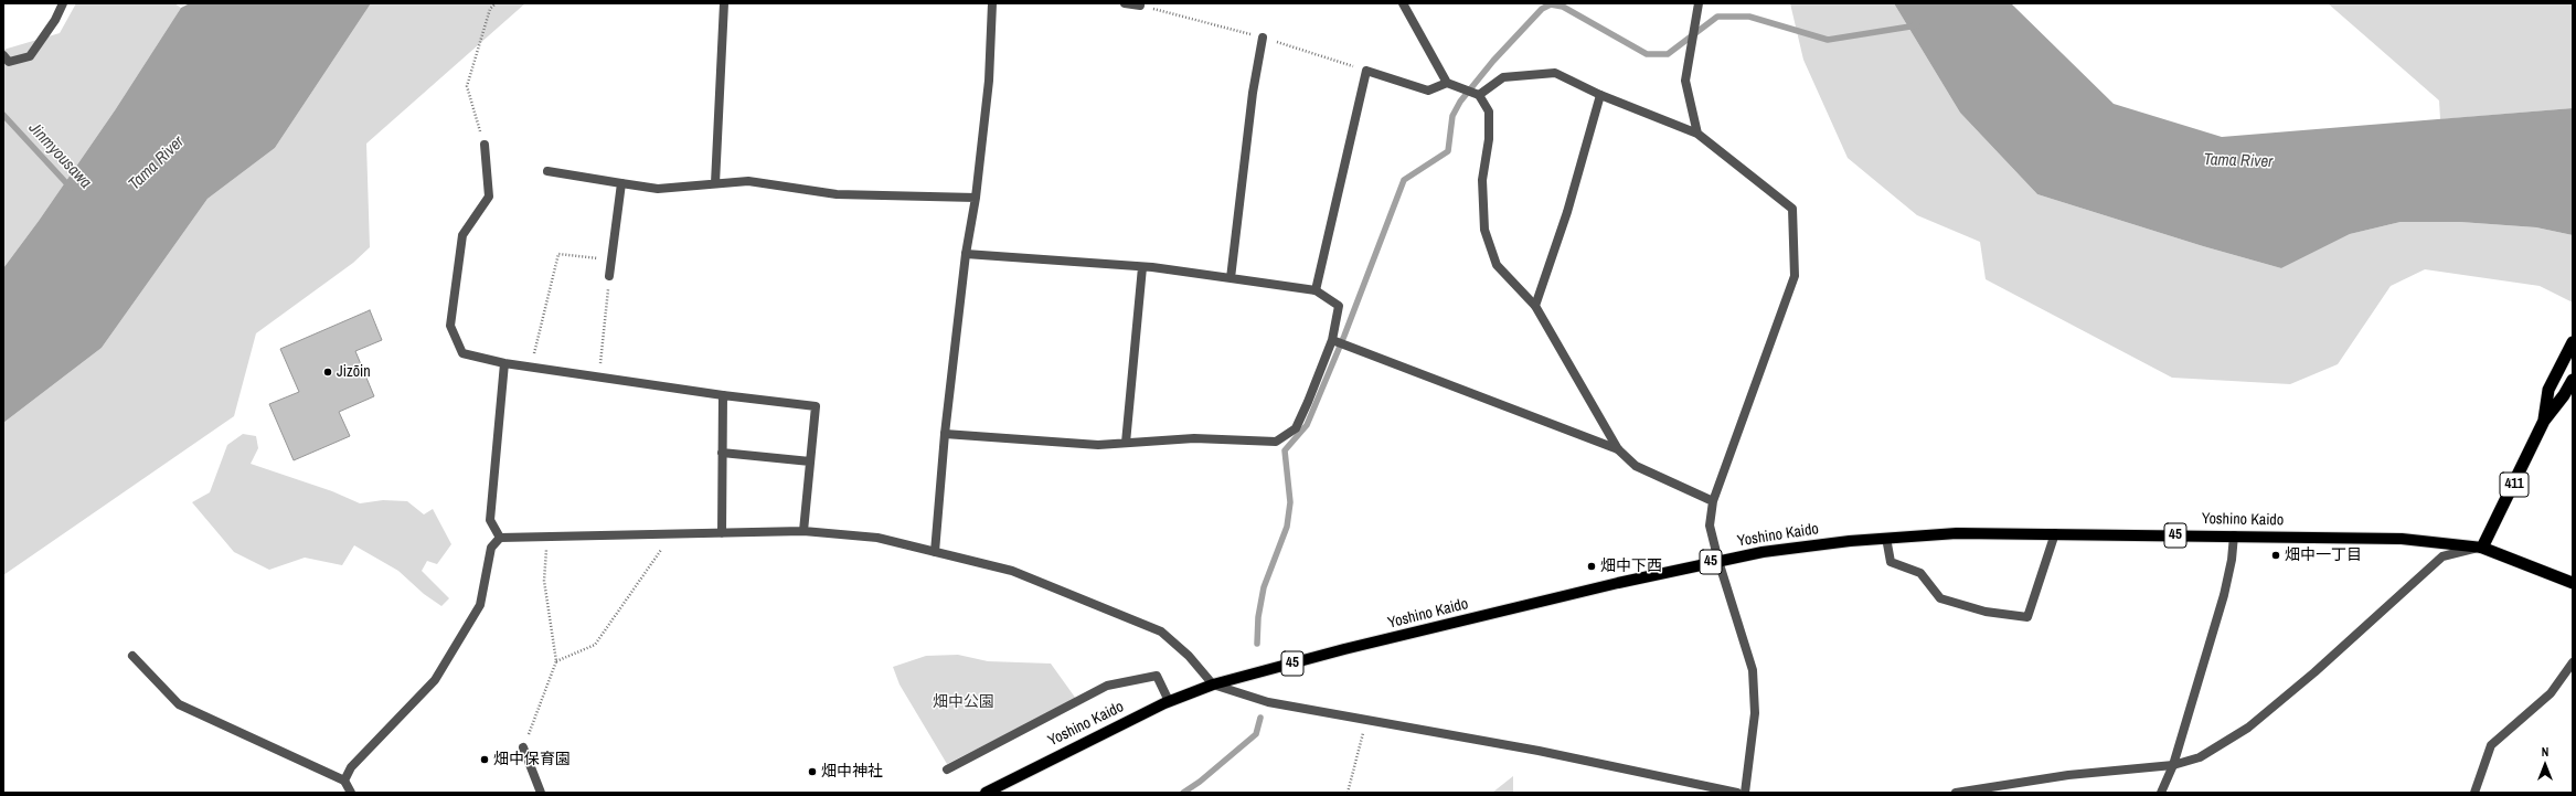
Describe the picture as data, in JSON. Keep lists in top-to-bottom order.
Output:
{
  "streets": {
    "highway": ["411"],
    "main road": ["Yoshino Kaido", "45"]
  },
  "crossings": [
    ["411", "Yoshino Kaido"]
  ],
  "water": ["Jinmyousawa", "Tama River"],
  "parks": ["畑中公園"],
  "places": [
    "Jizōin",
    "畑中一丁目",
    "畑中下西",
    "畑中保育園",
    "畑中神社"
  ],
  "north": "top"
}
